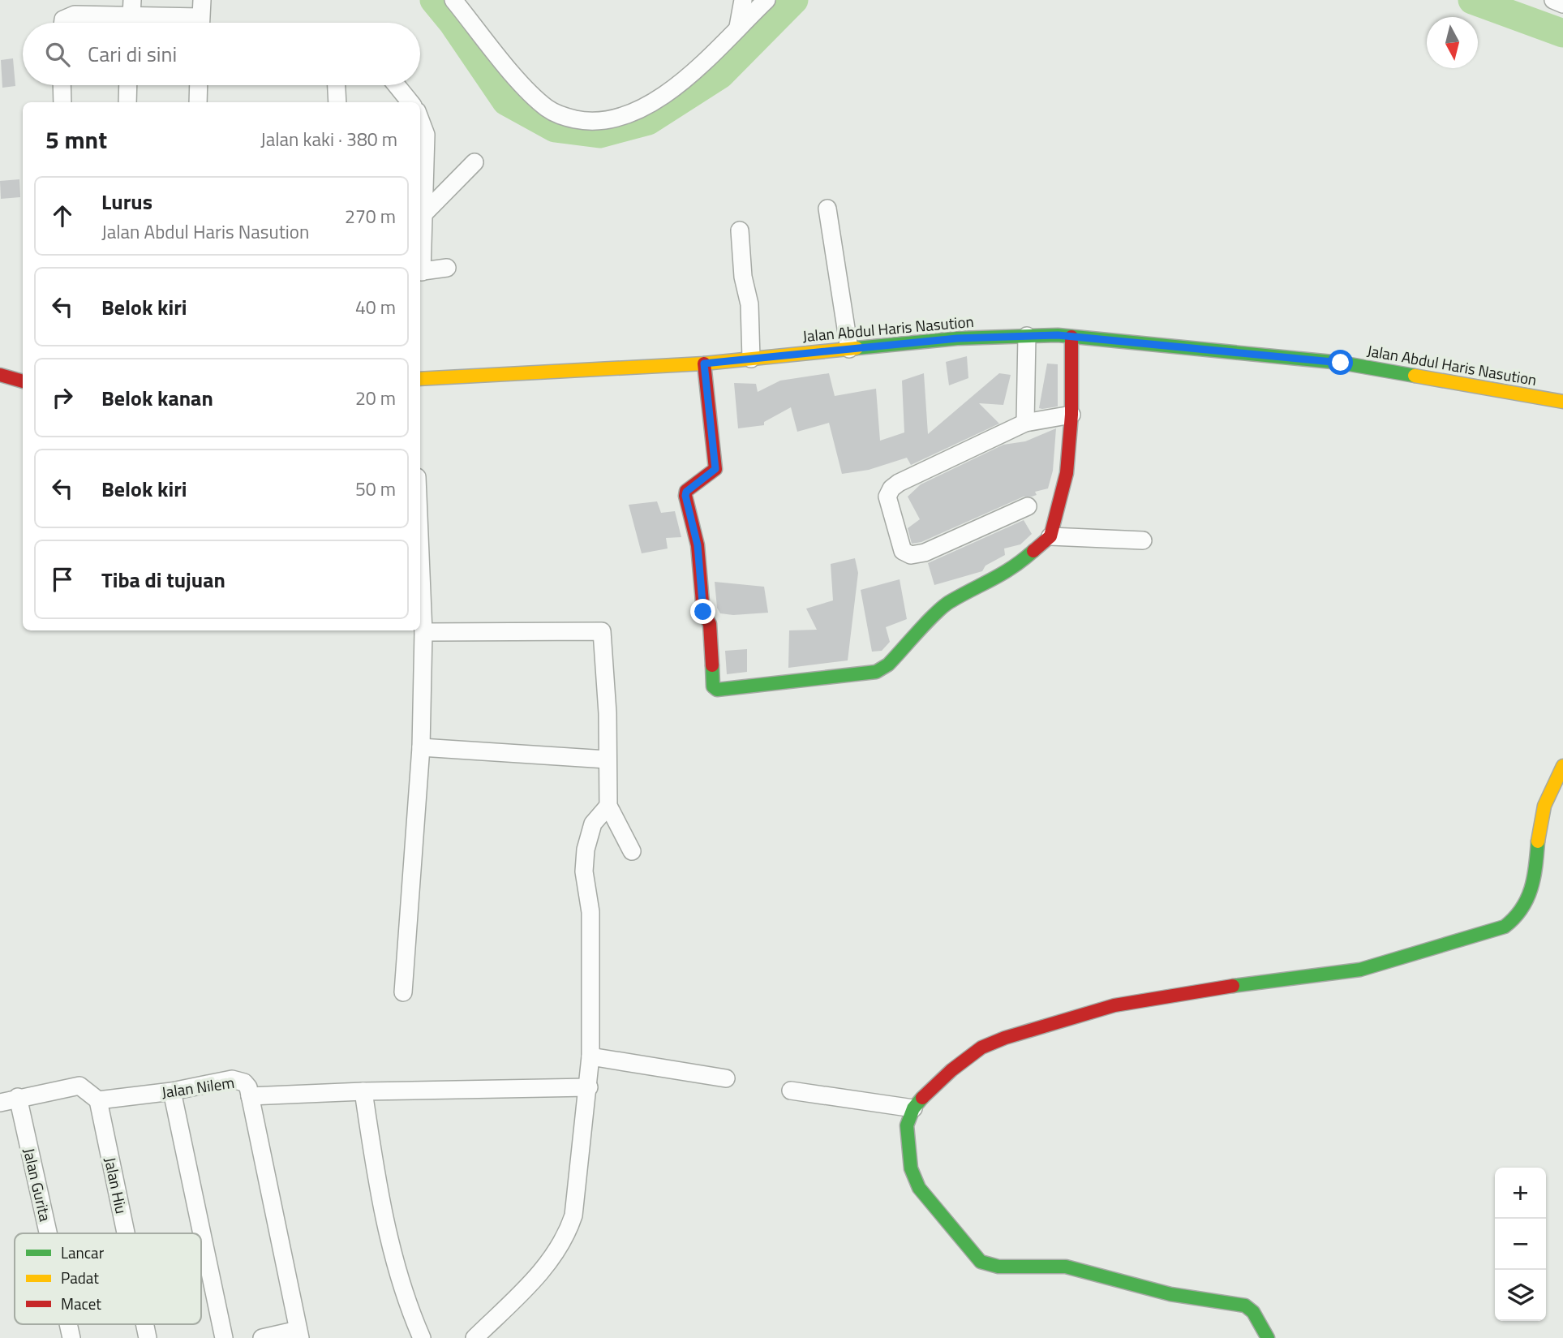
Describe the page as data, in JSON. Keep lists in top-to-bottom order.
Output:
{
  "streets": {
    "street": [
      "Jalan Abdul Haris Nasution",
      "Jalan Nilem",
      "Jalan Gurita",
      "Jalan Hiu"
    ]
  },
  "crossings": [
    ["Jalan Nilem", "Jalan Hiu"]
  ],
  "legend": ["Lancar", "Padat", "Macet"],
  "north": "bottom",
  "page": {
    "search": "Cari di sini",
    "heading": ["5 mnt", "Jalan kaki · 380 m"],
    "list": [
      ["Lurus", "Jalan Abdul Haris Nasution", "270 m"],
      ["Belok kiri", "40 m"],
      ["Belok kanan", "20 m"],
      ["Belok kiri", "50 m"],
      "Tiba di tujuan"
    ],
    "map_buttons": ["+", "−"]
  }
}
